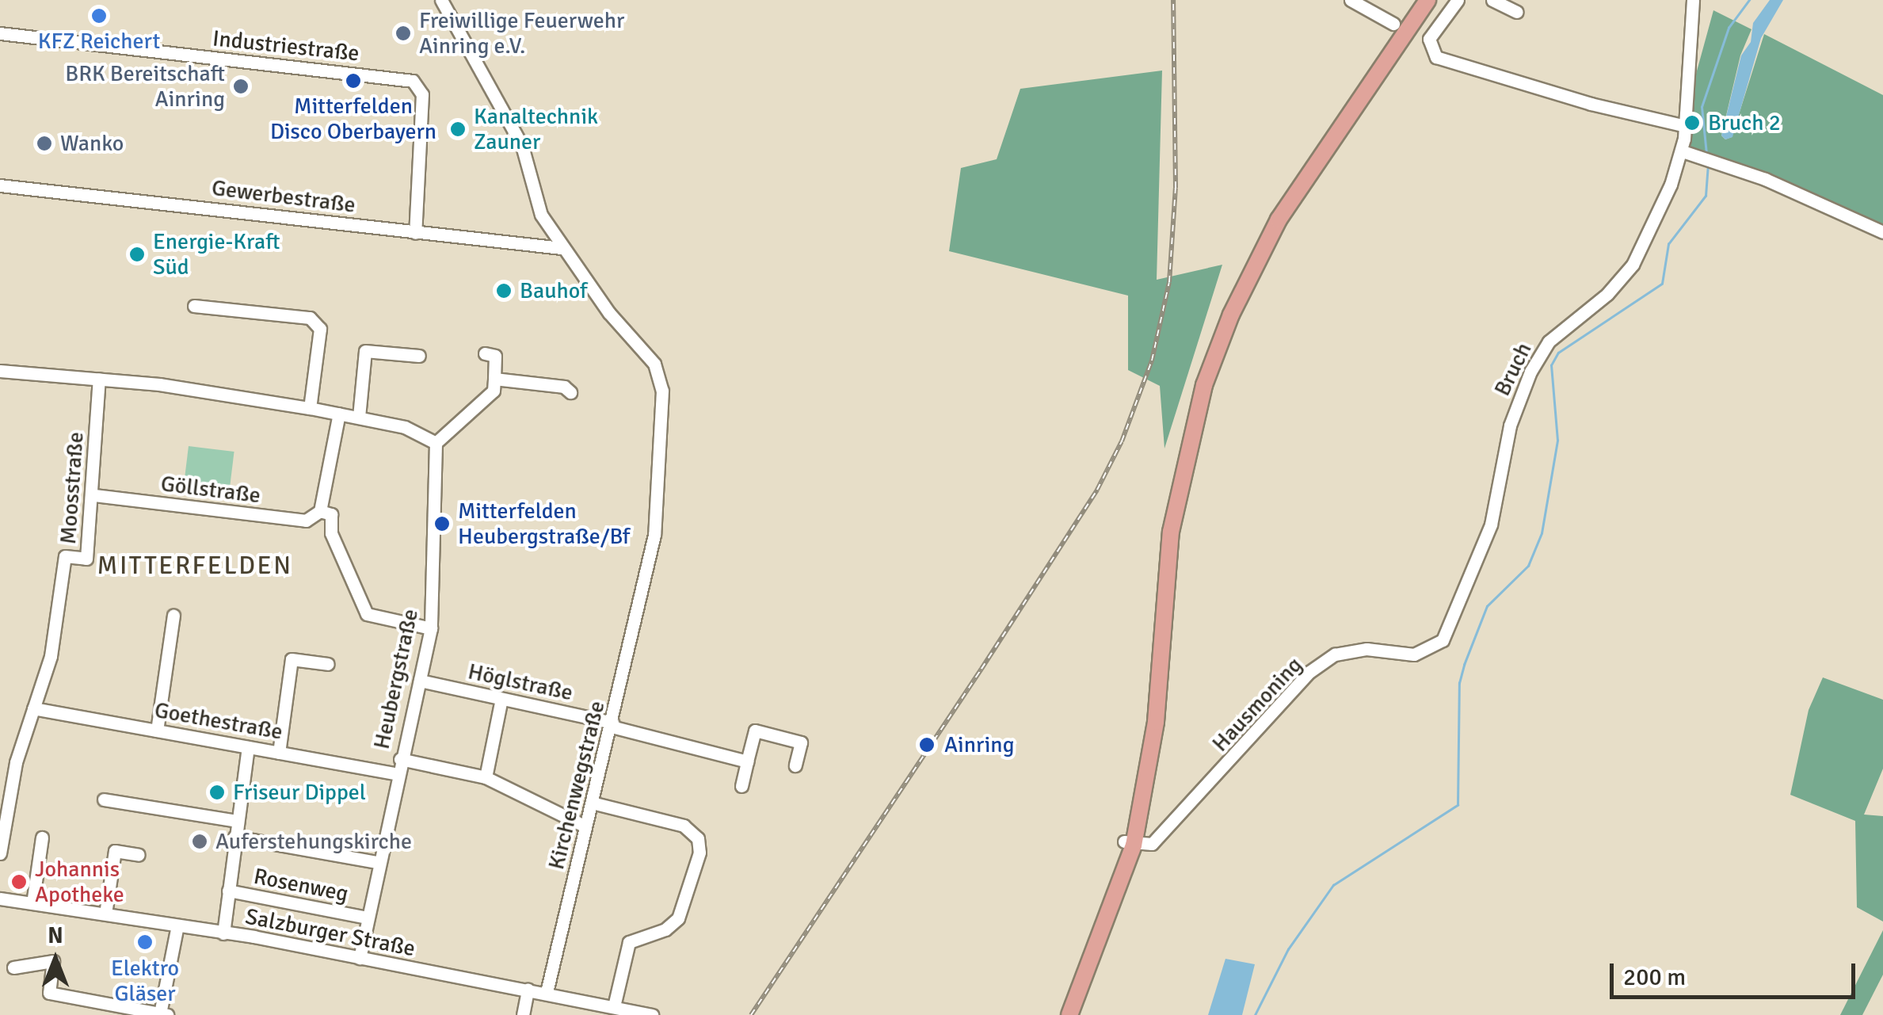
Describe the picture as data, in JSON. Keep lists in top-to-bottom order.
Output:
{
  "streets": {
    "street": [
      "Industriestraße",
      "Gewerbestraße",
      "Bruch",
      "Moosstraße",
      "Göllstraße",
      "Heubergstraße",
      "Höglstraße",
      "Hausmoning",
      "Goethestraße",
      "Kirchenwegstraße",
      "Rosenweg",
      "Salzburger Straße"
    ]
  },
  "crossings": [
    ["Industriestraße", "Gewerbestraße"],
    ["Gewerbestraße", "Kirchenwegstraße"],
    ["Bruch", "Hausmoning"],
    ["Moosstraße", "Göllstraße"],
    ["Moosstraße", "Goethestraße"],
    ["Heubergstraße", "Höglstraße"],
    ["Heubergstraße", "Goethestraße"],
    ["Heubergstraße", "Rosenweg"],
    ["Heubergstraße", "Salzburger Straße"],
    ["Höglstraße", "Kirchenwegstraße"],
    ["Kirchenwegstraße", "Salzburger Straße"]
  ],
  "districts": ["MITTERFELDEN"],
  "places": [
    "KFZ Reichert",
    "Freiwillige Feuerwehr Ainring e.V.",
    "Mitterfelden Disco Oberbayern",
    "BRK Bereitschaft Ainring",
    "Bruch 2",
    "Kanaltechnik Zauner",
    "Wanko",
    "Energie-Kraft Süd",
    "Bauhof",
    "Mitterfelden Heubergstraße/Bf",
    "Ainring",
    "Friseur Dippel",
    "Auferstehungskirche",
    "Johannis Apotheke",
    "Elektro Gläser"
  ],
  "scale_bar": "200 m",
  "north": "top"
}
